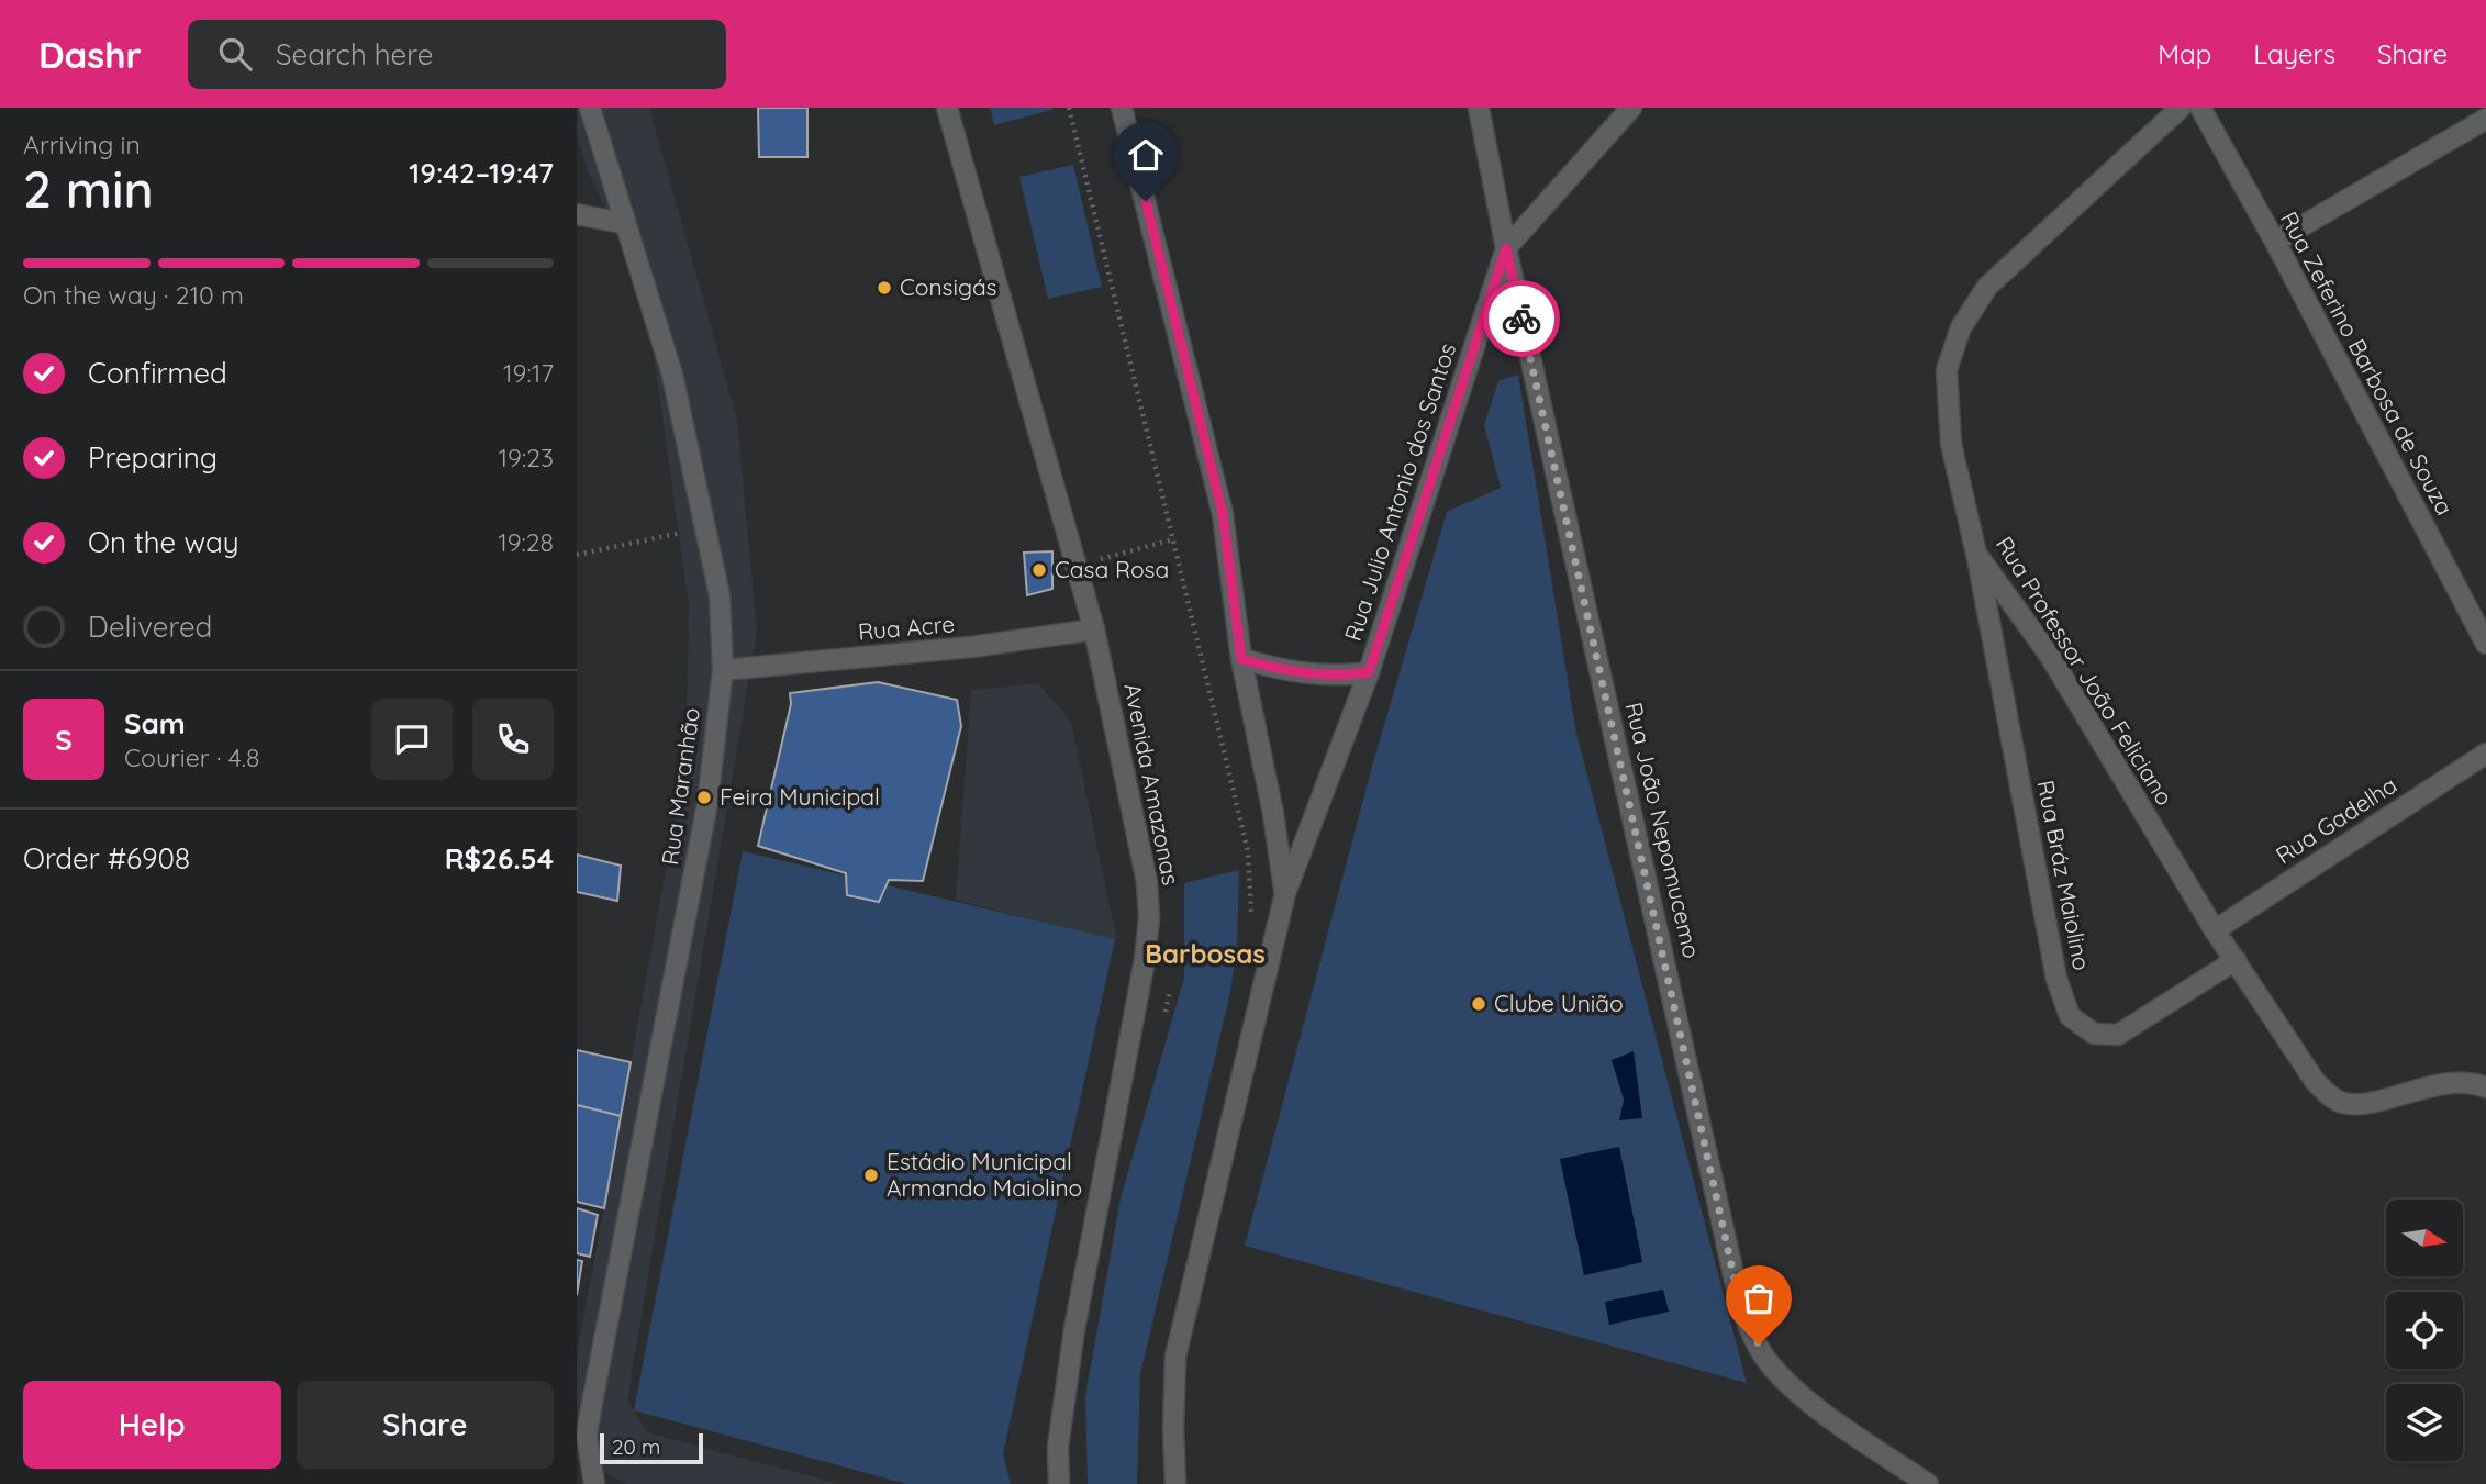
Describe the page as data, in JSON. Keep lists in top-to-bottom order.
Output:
{
  "streets": {
    "street": [
      "Rua Zeferino Barbosa de Souza",
      "Rua Julio Antonio dos Santos",
      "Rua Acre",
      "Rua Professor João Feliciano",
      "Avenida Amazonas",
      "Rua Maranhão",
      "Rua Gadelha",
      "Rua João Nepomucemo",
      "Rua Bráz Maiolino"
    ]
  },
  "crossings": [
    ["Rua Julio Antonio dos Santos", "Rua João Nepomucemo"],
    ["Rua Acre", "Avenida Amazonas"],
    ["Rua Acre", "Rua Maranhão"],
    ["Rua Professor João Feliciano", "Rua Gadelha"],
    ["Rua Professor João Feliciano", "Rua Bráz Maiolino"]
  ],
  "districts": ["Barbosas"],
  "places": [
    "Consigás",
    "Casa Rosa",
    "Feira Municipal",
    "Clube União",
    "Estádio Municipal Armando Maiolino"
  ],
  "scale_bar": "20 m",
  "north": "right",
  "page": {
    "header": "Dashr",
    "search": "Search here",
    "nav": ["Map", "Layers", "Share"],
    "heading": ["2 min", "Arriving in", "19:42–19:47"],
    "panel": [
      "Sam",
      "Courier · 4.8",
      "Order #6908",
      "R$26.54"
    ],
    "bar": "On the way · 210 m",
    "list": [
      ["Confirmed", "19:17"],
      ["Preparing", "19:23"],
      ["On the way", "19:28"],
      "Delivered"
    ],
    "round": "S",
    "buttons": ["Help", "Share"],
    "scale": "20 m"
  }
}
